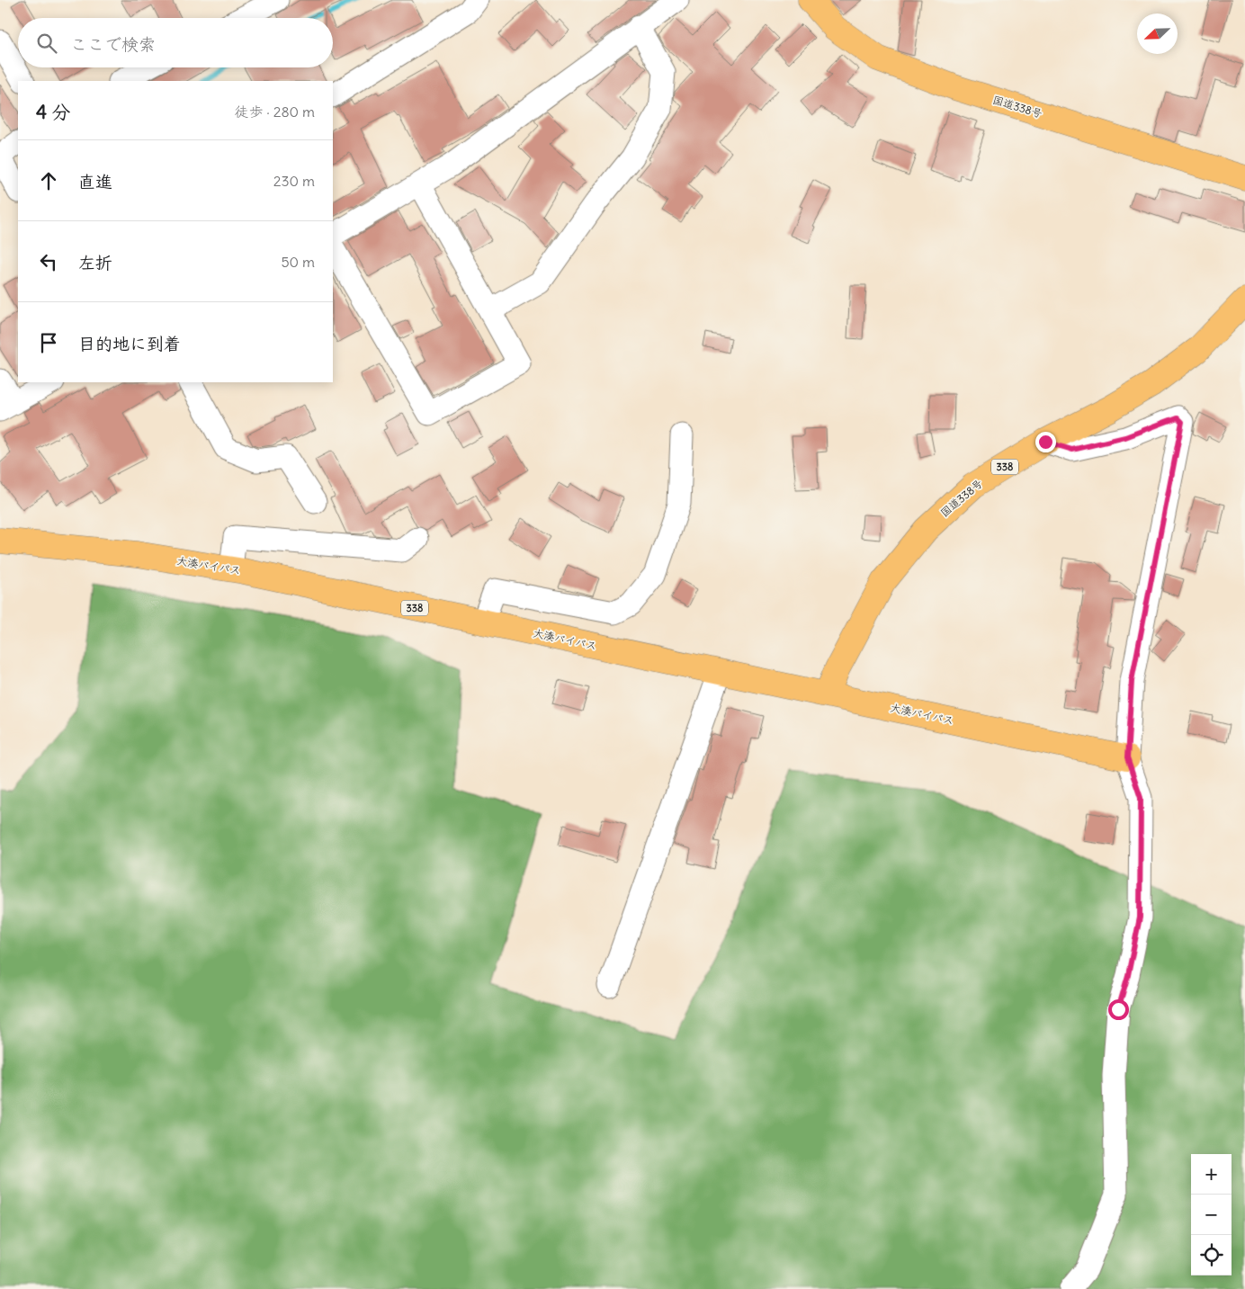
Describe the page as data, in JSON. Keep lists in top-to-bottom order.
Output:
{
  "streets": {
    "highway": ["国道338号", "338", "大湊バイパス"]
  },
  "crossings": [
    ["国道338号", "大湊バイパス"]
  ],
  "north": "bottom left",
  "page": {
    "search": "ここで検索",
    "heading": ["4 分", "徒歩 · 280 m"],
    "list": [
      ["直進", "230 m"],
      ["左折", "50 m"],
      "目的地に到着"
    ],
    "map_buttons": ["+", "−"]
  }
}
